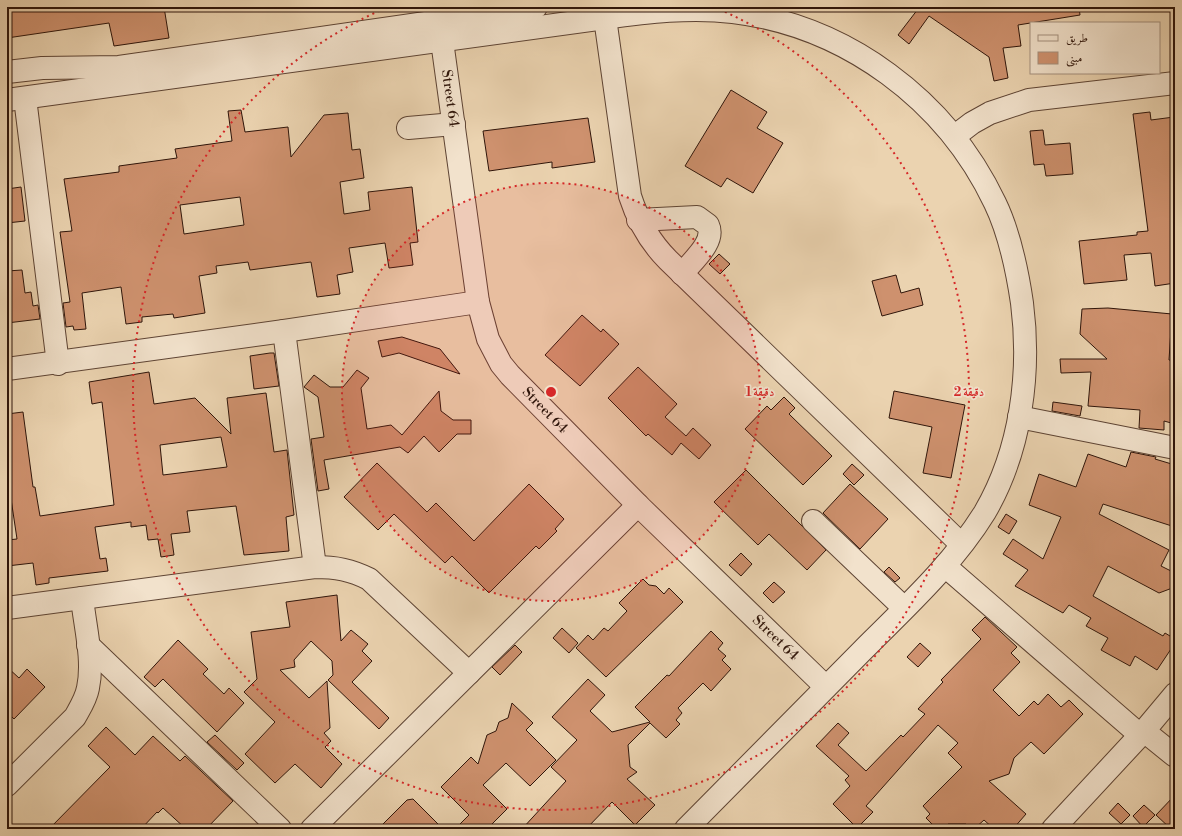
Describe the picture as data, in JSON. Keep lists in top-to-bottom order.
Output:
{
  "streets": {
    "street": ["Street 64"]
  },
  "legend": ["طريق", "مبنى"],
  "rings": ["1 دقيقة", "2 دقيقة"]
}
